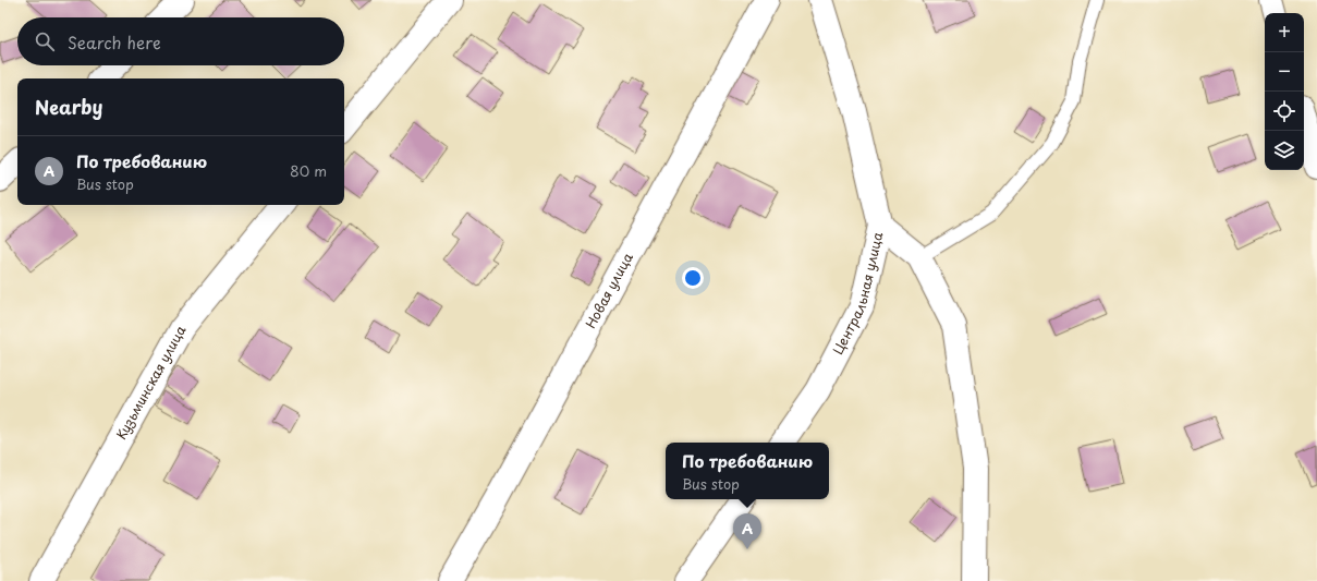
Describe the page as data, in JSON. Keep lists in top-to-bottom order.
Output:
{
  "streets": {
    "street": ["Новая улица", "Центральная улица", "Кузьминская улица"]
  },
  "page": {
    "map_buttons": ["+", "−"],
    "search": "Search here",
    "heading": "Nearby",
    "list": [
      {
        "mark": "A",
        "name": "По требованию",
        "note": "Bus stop",
        "value": "80 m"
      }
    ],
    "popup": ["По требованию", "Bus stop"],
    "pins": "A"
  }
}
